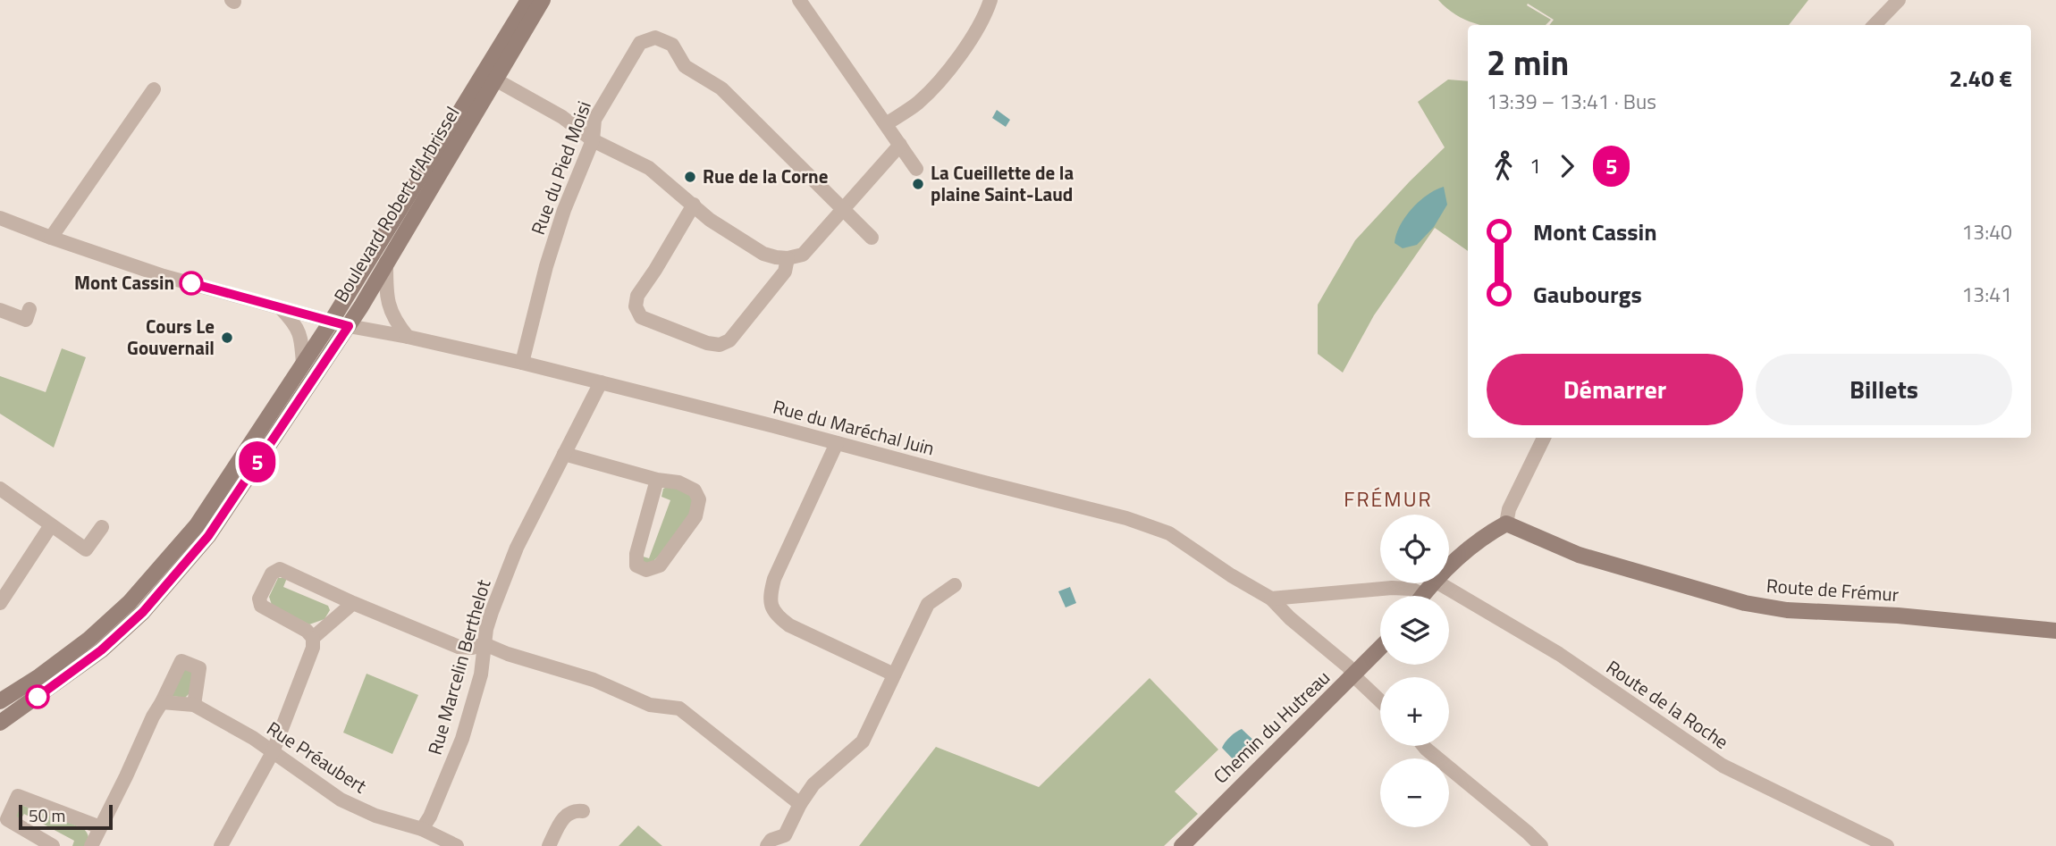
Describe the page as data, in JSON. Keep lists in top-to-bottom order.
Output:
{
  "streets": {
    "street": [
      "Rue du Pied Moisi",
      "Boulevard Robert d'Arbrissel",
      "Rue du Maréchal Juin",
      "Route de Frémur",
      "Rue Marcelin Berthelot",
      "Route de la Roche",
      "Chemin du Hutreau",
      "Rue Préaubert"
    ]
  },
  "crossings": [
    ["Rue du Pied Moisi", "Rue du Maréchal Juin"],
    ["Boulevard Robert d'Arbrissel", "Rue du Maréchal Juin"],
    ["Rue du Maréchal Juin", "Rue Marcelin Berthelot"],
    ["Rue du Maréchal Juin", "Chemin du Hutreau"],
    ["Rue Marcelin Berthelot", "Rue Préaubert"]
  ],
  "districts": ["FRÉMUR"],
  "places": [
    "Rue de la Corne",
    "La Cueillette de la plaine Saint-Laud",
    "Mont Cassin",
    "Cours Le Gouvernail"
  ],
  "lines": ["bus line 5"],
  "scale_bar": "50 m",
  "page": {
    "on_map": "5",
    "heading": ["2 min", "13:39 – 13:41 · Bus", "2.40 €"],
    "legs": ["1", "5"],
    "list": [
      {
        "name": "Mont Cassin",
        "value": "13:40"
      },
      {
        "name": "Gaubourgs",
        "value": "13:41"
      }
    ],
    "buttons": ["Démarrer", "Billets"],
    "map_buttons": ["+", "−"],
    "scale": "50 m"
  }
}
